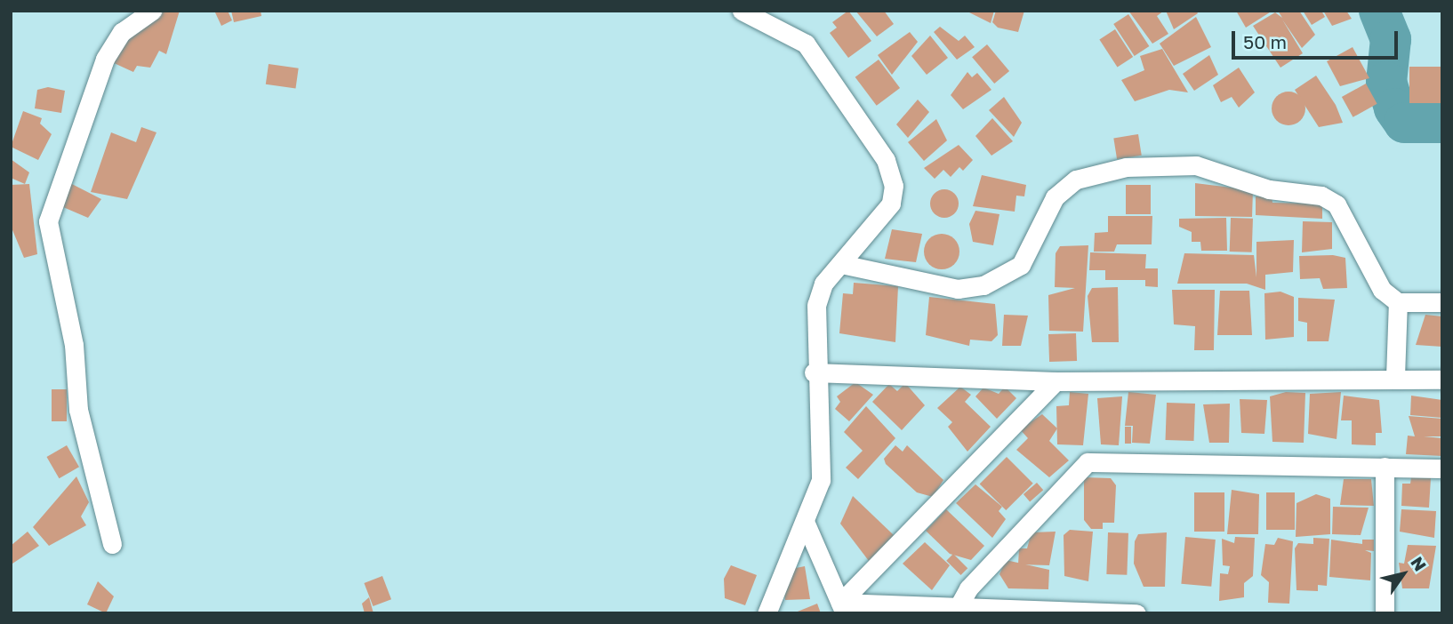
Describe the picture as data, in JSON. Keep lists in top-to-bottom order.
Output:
{
  "scale_bar": "50 m",
  "north": "top right"
}
